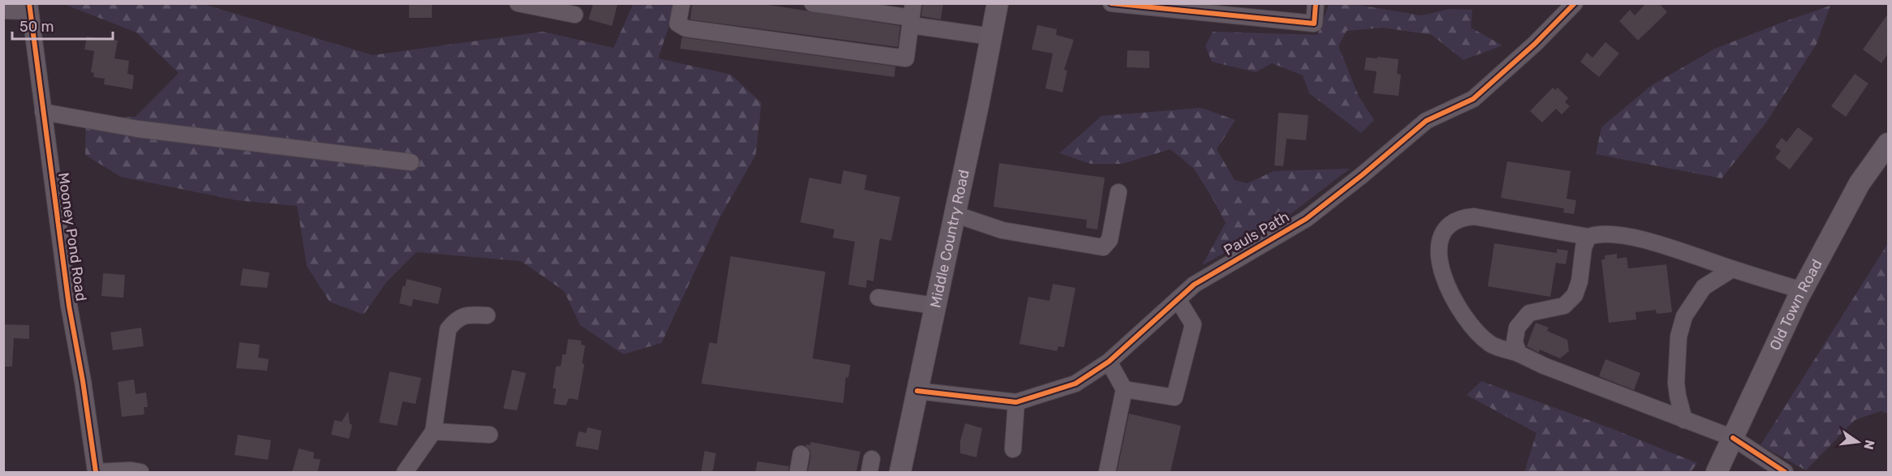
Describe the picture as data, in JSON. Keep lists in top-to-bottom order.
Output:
{
  "streets": {
    "main road": ["Middle Country Road", "Old Town Road"],
    "street": ["Pauls Path", "Mooney Pond Road"]
  },
  "crossings": [
    ["Pauls Path", "Middle Country Road"]
  ],
  "scale_bar": "50 m",
  "north": "right"
}
